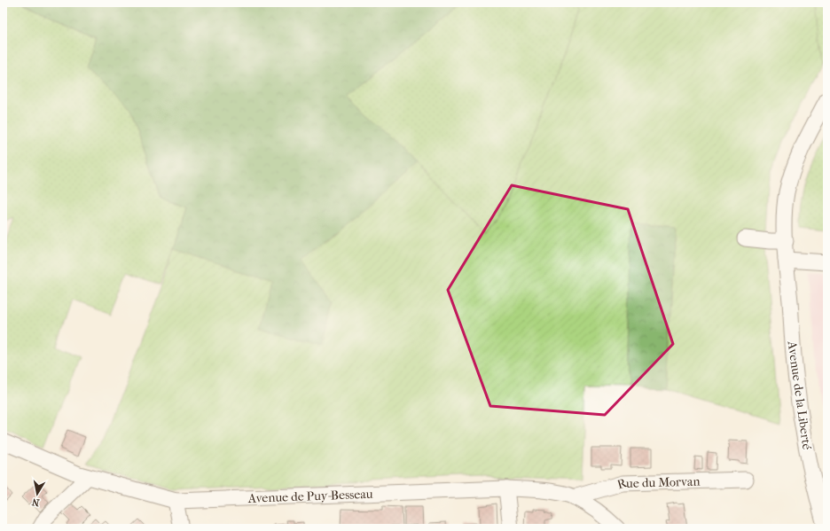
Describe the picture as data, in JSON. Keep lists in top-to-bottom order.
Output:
{
  "streets": {
    "street": ["Avenue de la Liberté", "Rue du Morvan", "Avenue de Puy-Besseau"]
  },
  "crossings": [
    ["Rue du Morvan", "Avenue de Puy-Besseau"]
  ],
  "north": "bottom"
}
